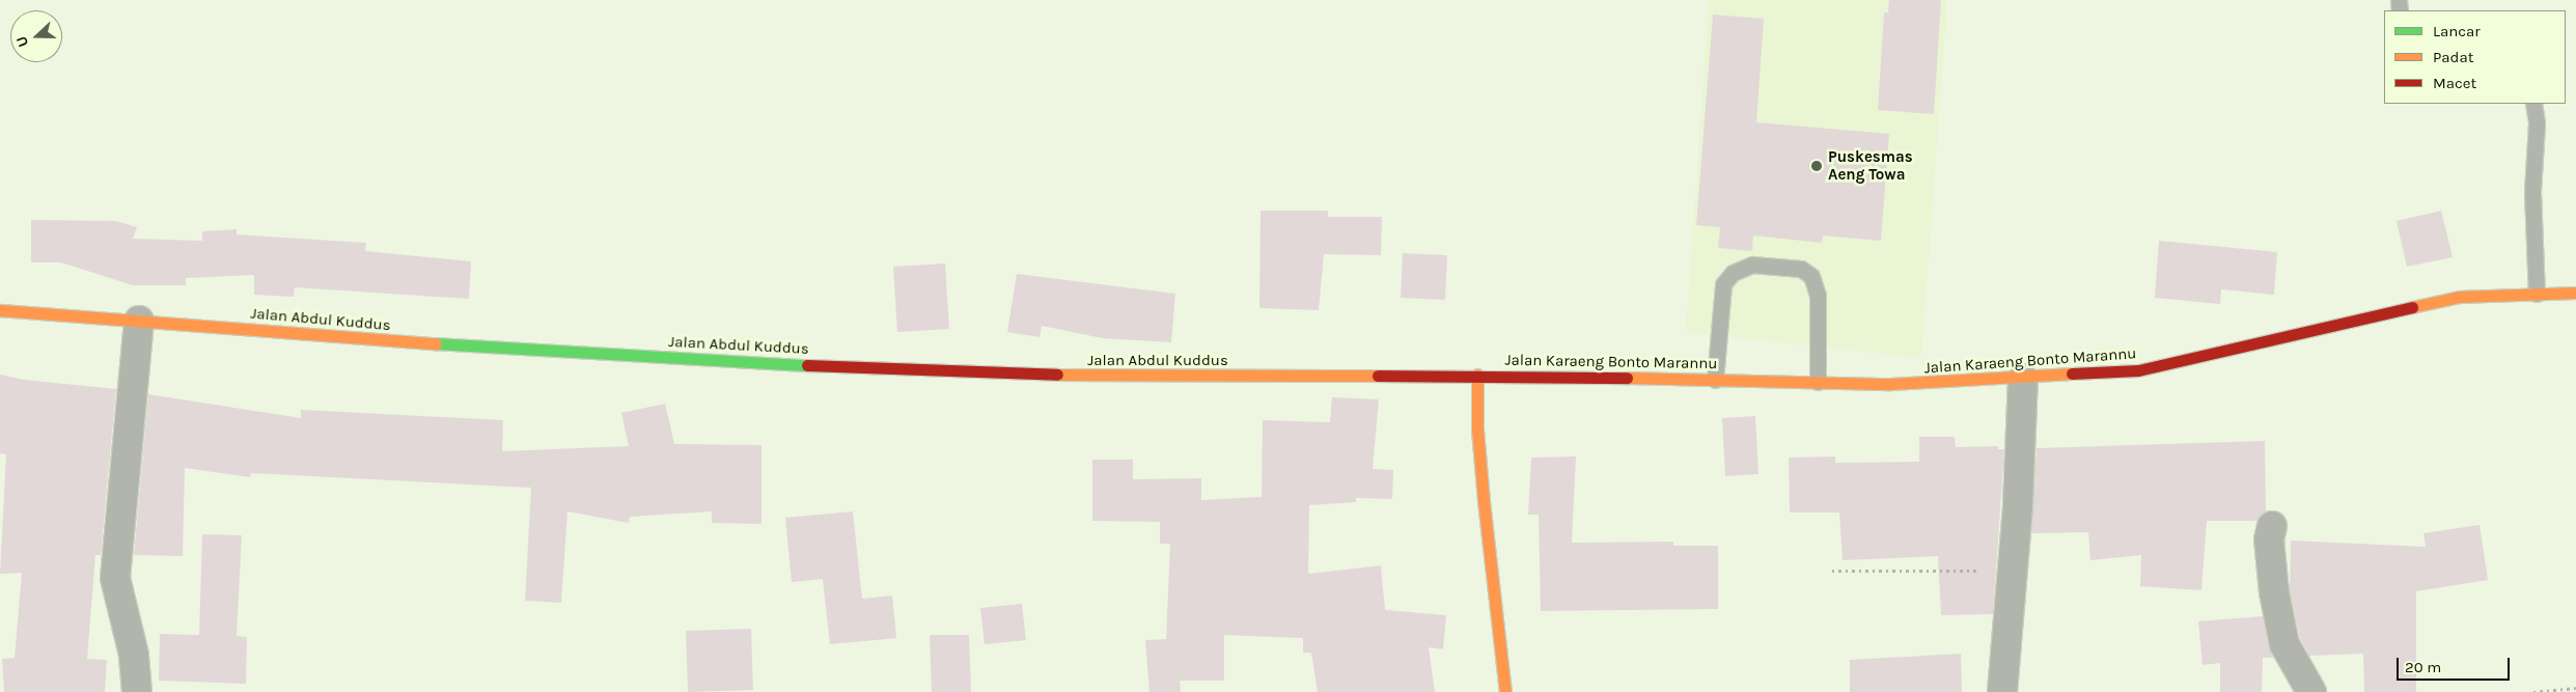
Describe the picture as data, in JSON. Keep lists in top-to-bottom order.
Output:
{
  "streets": {
    "main road": ["Jalan Abdul Kuddus", "Jalan Karaeng Bonto Marannu"]
  },
  "crossings": [
    ["Jalan Abdul Kuddus", "Jalan Karaeng Bonto Marannu"]
  ],
  "places": ["Puskesmas Aeng Towa"],
  "legend": ["Lancar", "Padat", "Macet"],
  "scale_bar": "20 m",
  "north": "left"
}
